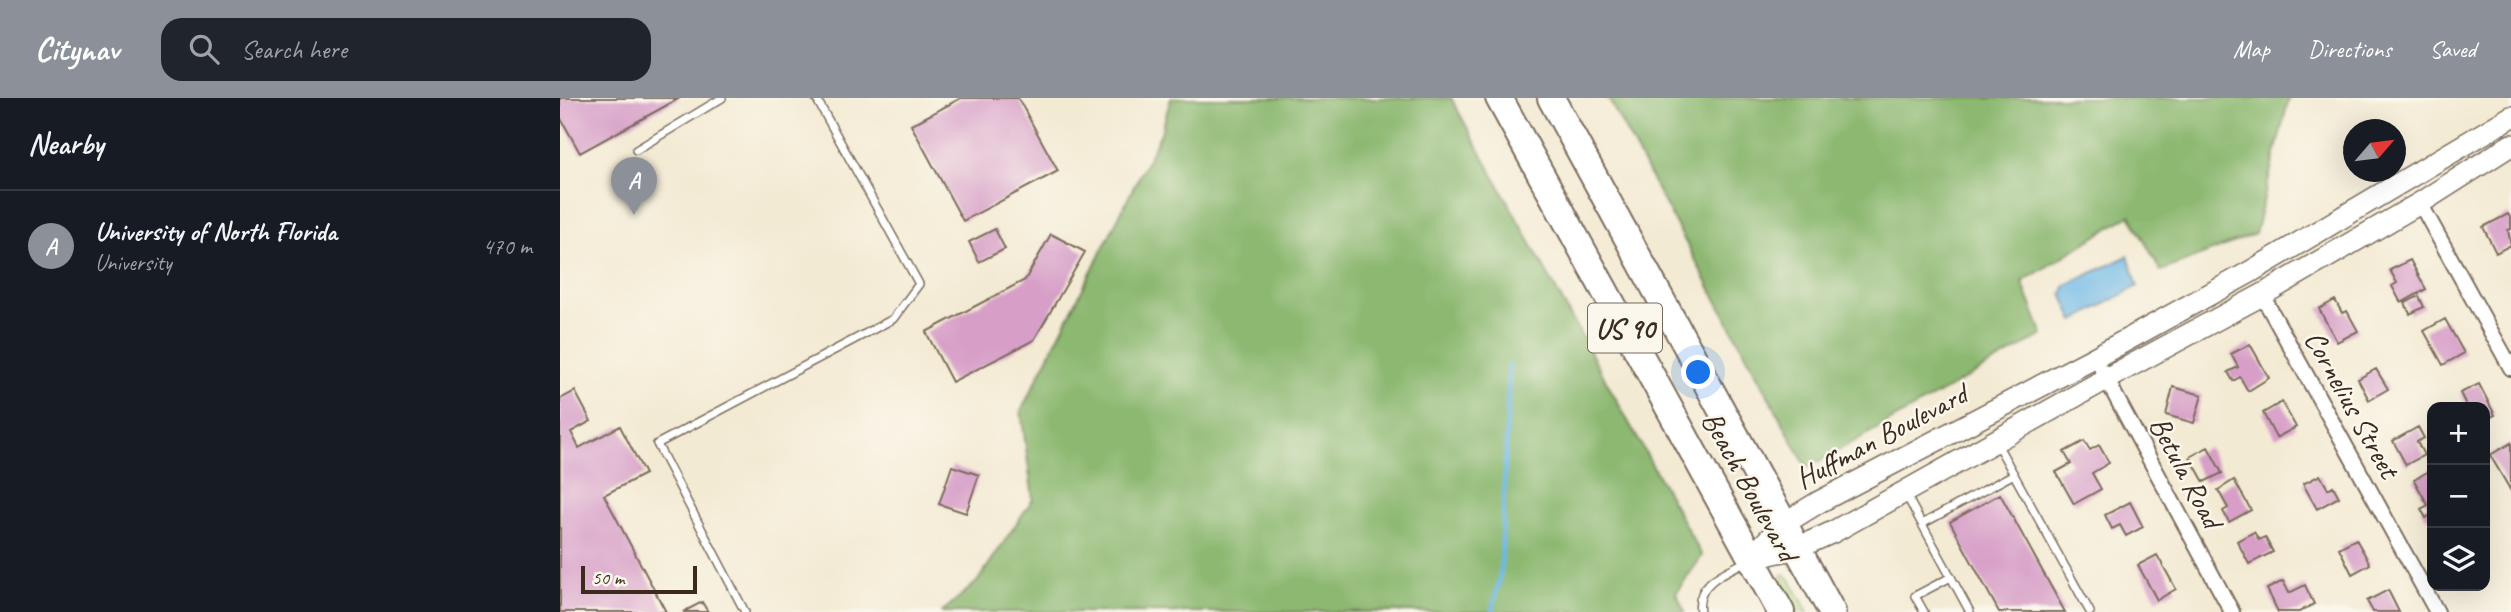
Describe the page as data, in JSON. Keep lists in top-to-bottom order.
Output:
{
  "streets": {
    "highway": ["US 90", "Beach Boulevard"],
    "street": ["Cornelius Street", "Huffman Boulevard", "Betula Road"]
  },
  "crossings": [
    ["US 90", "Huffman Boulevard"],
    ["Cornelius Street", "Huffman Boulevard"],
    ["Huffman Boulevard", "Betula Road"],
    ["Huffman Boulevard", "Beach Boulevard"]
  ],
  "scale_bar": "50 m",
  "north": "top right",
  "page": {
    "header": "Citynav",
    "search": "Search here",
    "nav": ["Map", "Directions", "Saved"],
    "heading": "Nearby",
    "pins": "A",
    "list": [
      {
        "mark": "A",
        "name": "University of North Florida",
        "note": "University",
        "value": "470 m"
      }
    ],
    "map_buttons": ["+", "−"],
    "scale": "50 m"
  }
}
